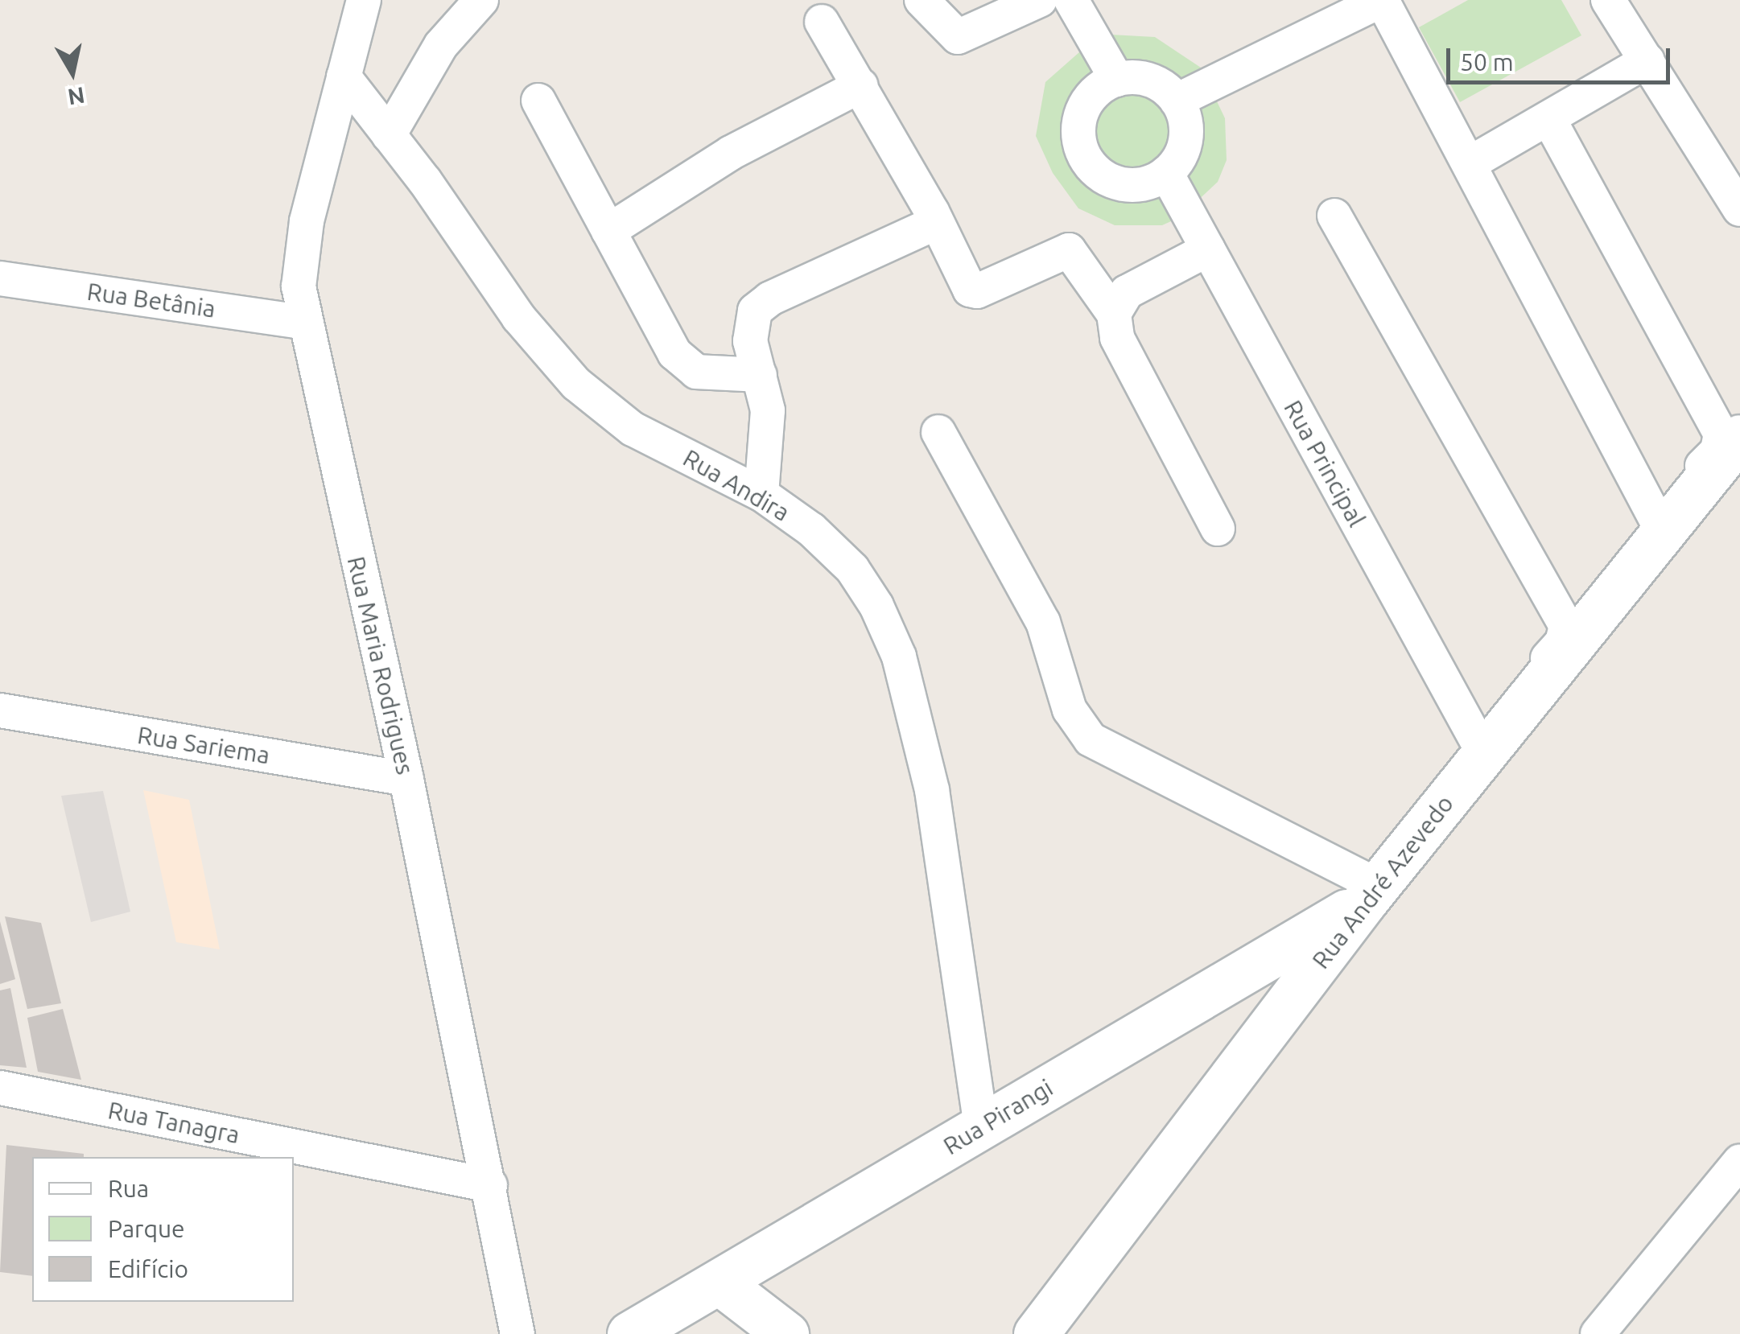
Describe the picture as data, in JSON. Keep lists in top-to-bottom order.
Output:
{
  "streets": {
    "street": [
      "Rua Betânia",
      "Rua Principal",
      "Rua Andira",
      "Rua Maria Rodrigues",
      "Rua Sariema",
      "Rua André Azevedo",
      "Rua Pirangi",
      "Rua Tanagra"
    ]
  },
  "crossings": [
    ["Rua Betânia", "Rua Maria Rodrigues"],
    ["Rua Principal", "Rua André Azevedo"],
    ["Rua Andira", "Rua Maria Rodrigues"],
    ["Rua Andira", "Rua Pirangi"],
    ["Rua Maria Rodrigues", "Rua Sariema"],
    ["Rua Maria Rodrigues", "Rua Tanagra"],
    ["Rua André Azevedo", "Rua Pirangi"]
  ],
  "legend": ["Rua", "Parque", "Edifício"],
  "scale_bar": "50 m",
  "north": "bottom"
}
